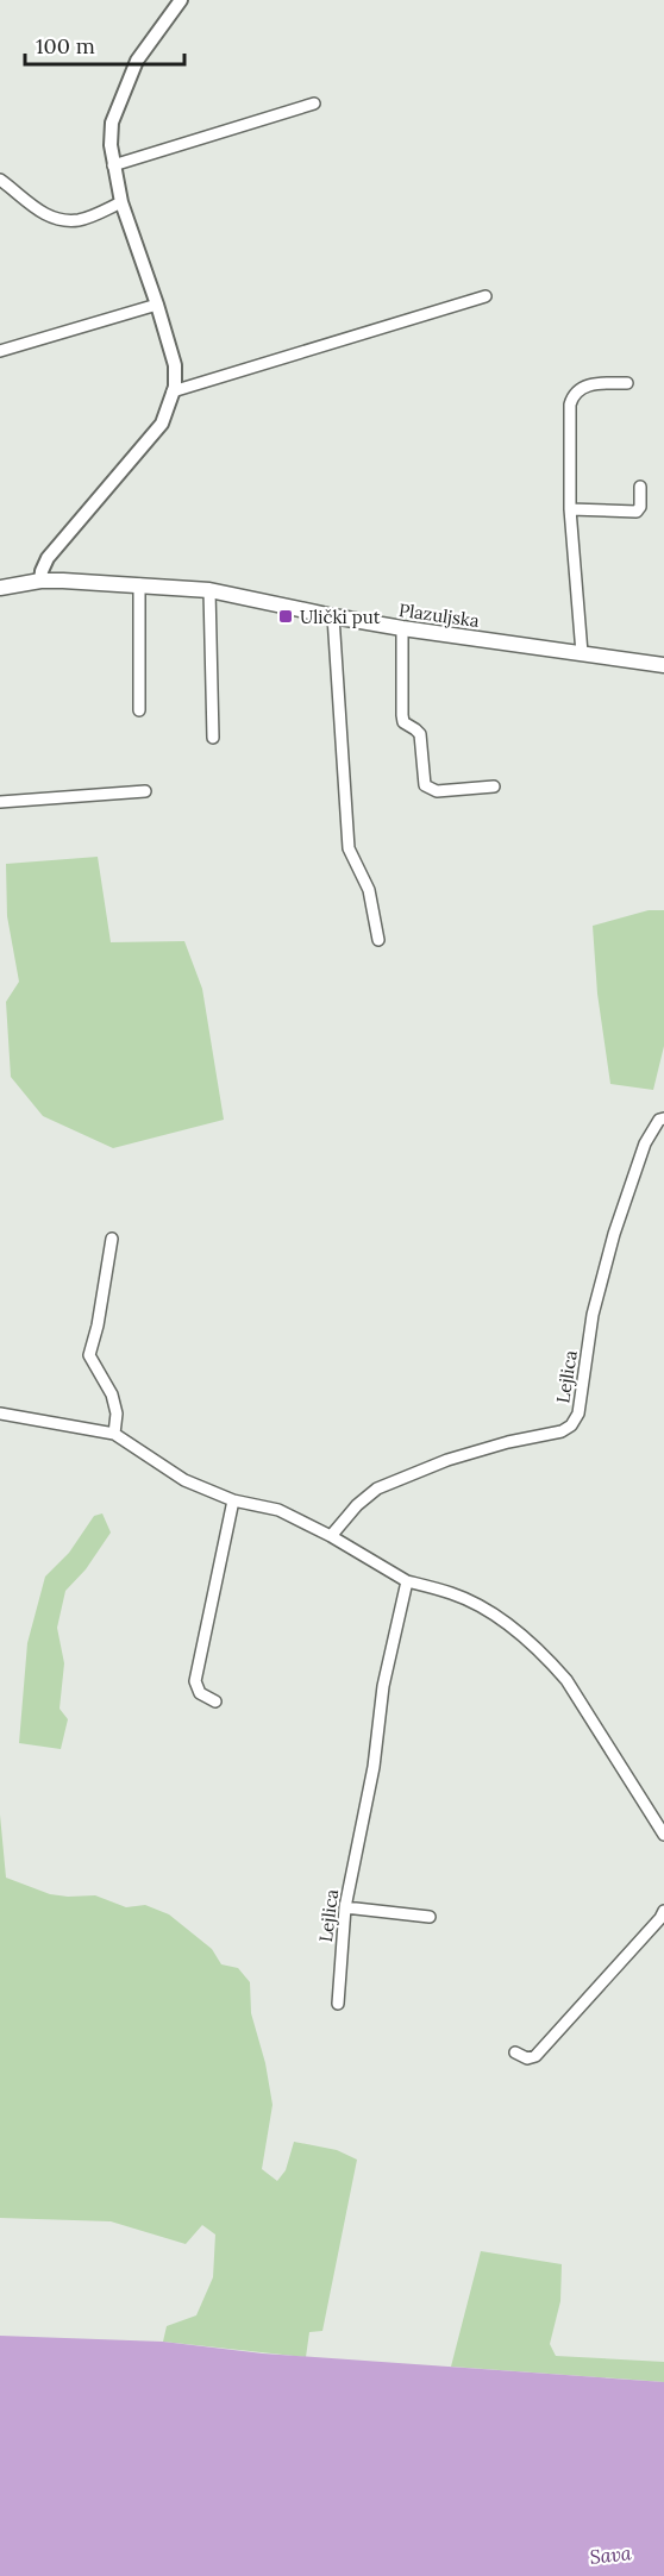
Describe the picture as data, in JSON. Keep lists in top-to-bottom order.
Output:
{
  "streets": {
    "main road": ["Plazuljska"],
    "street": ["Lejlica"]
  },
  "water": ["Sava"],
  "places": {
    "transit": ["Ulički put"]
  },
  "scale_bar": "100 m"
}
